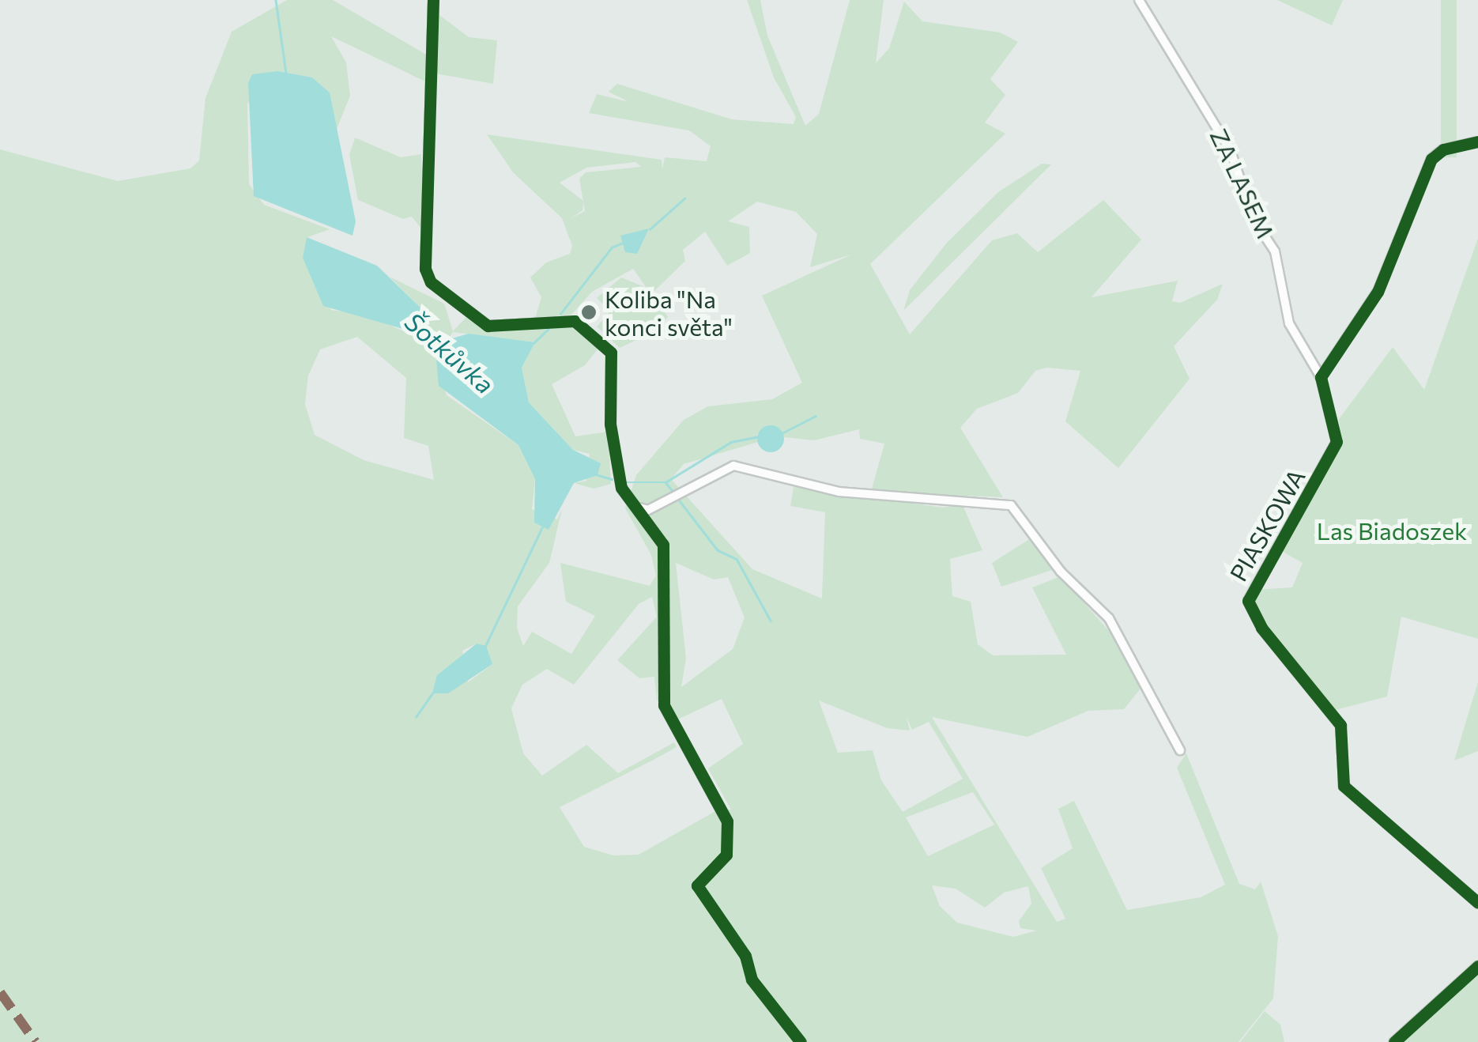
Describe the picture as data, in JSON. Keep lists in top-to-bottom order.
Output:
{
  "streets": {
    "street": ["ZA LASEM", "PIASKOWA"]
  },
  "crossings": [
    ["ZA LASEM", "PIASKOWA"]
  ],
  "water": ["Šotkůvka"],
  "parks": ["Las Biadoszek"],
  "places": ["Koliba \"Na konci světa\""]
}
